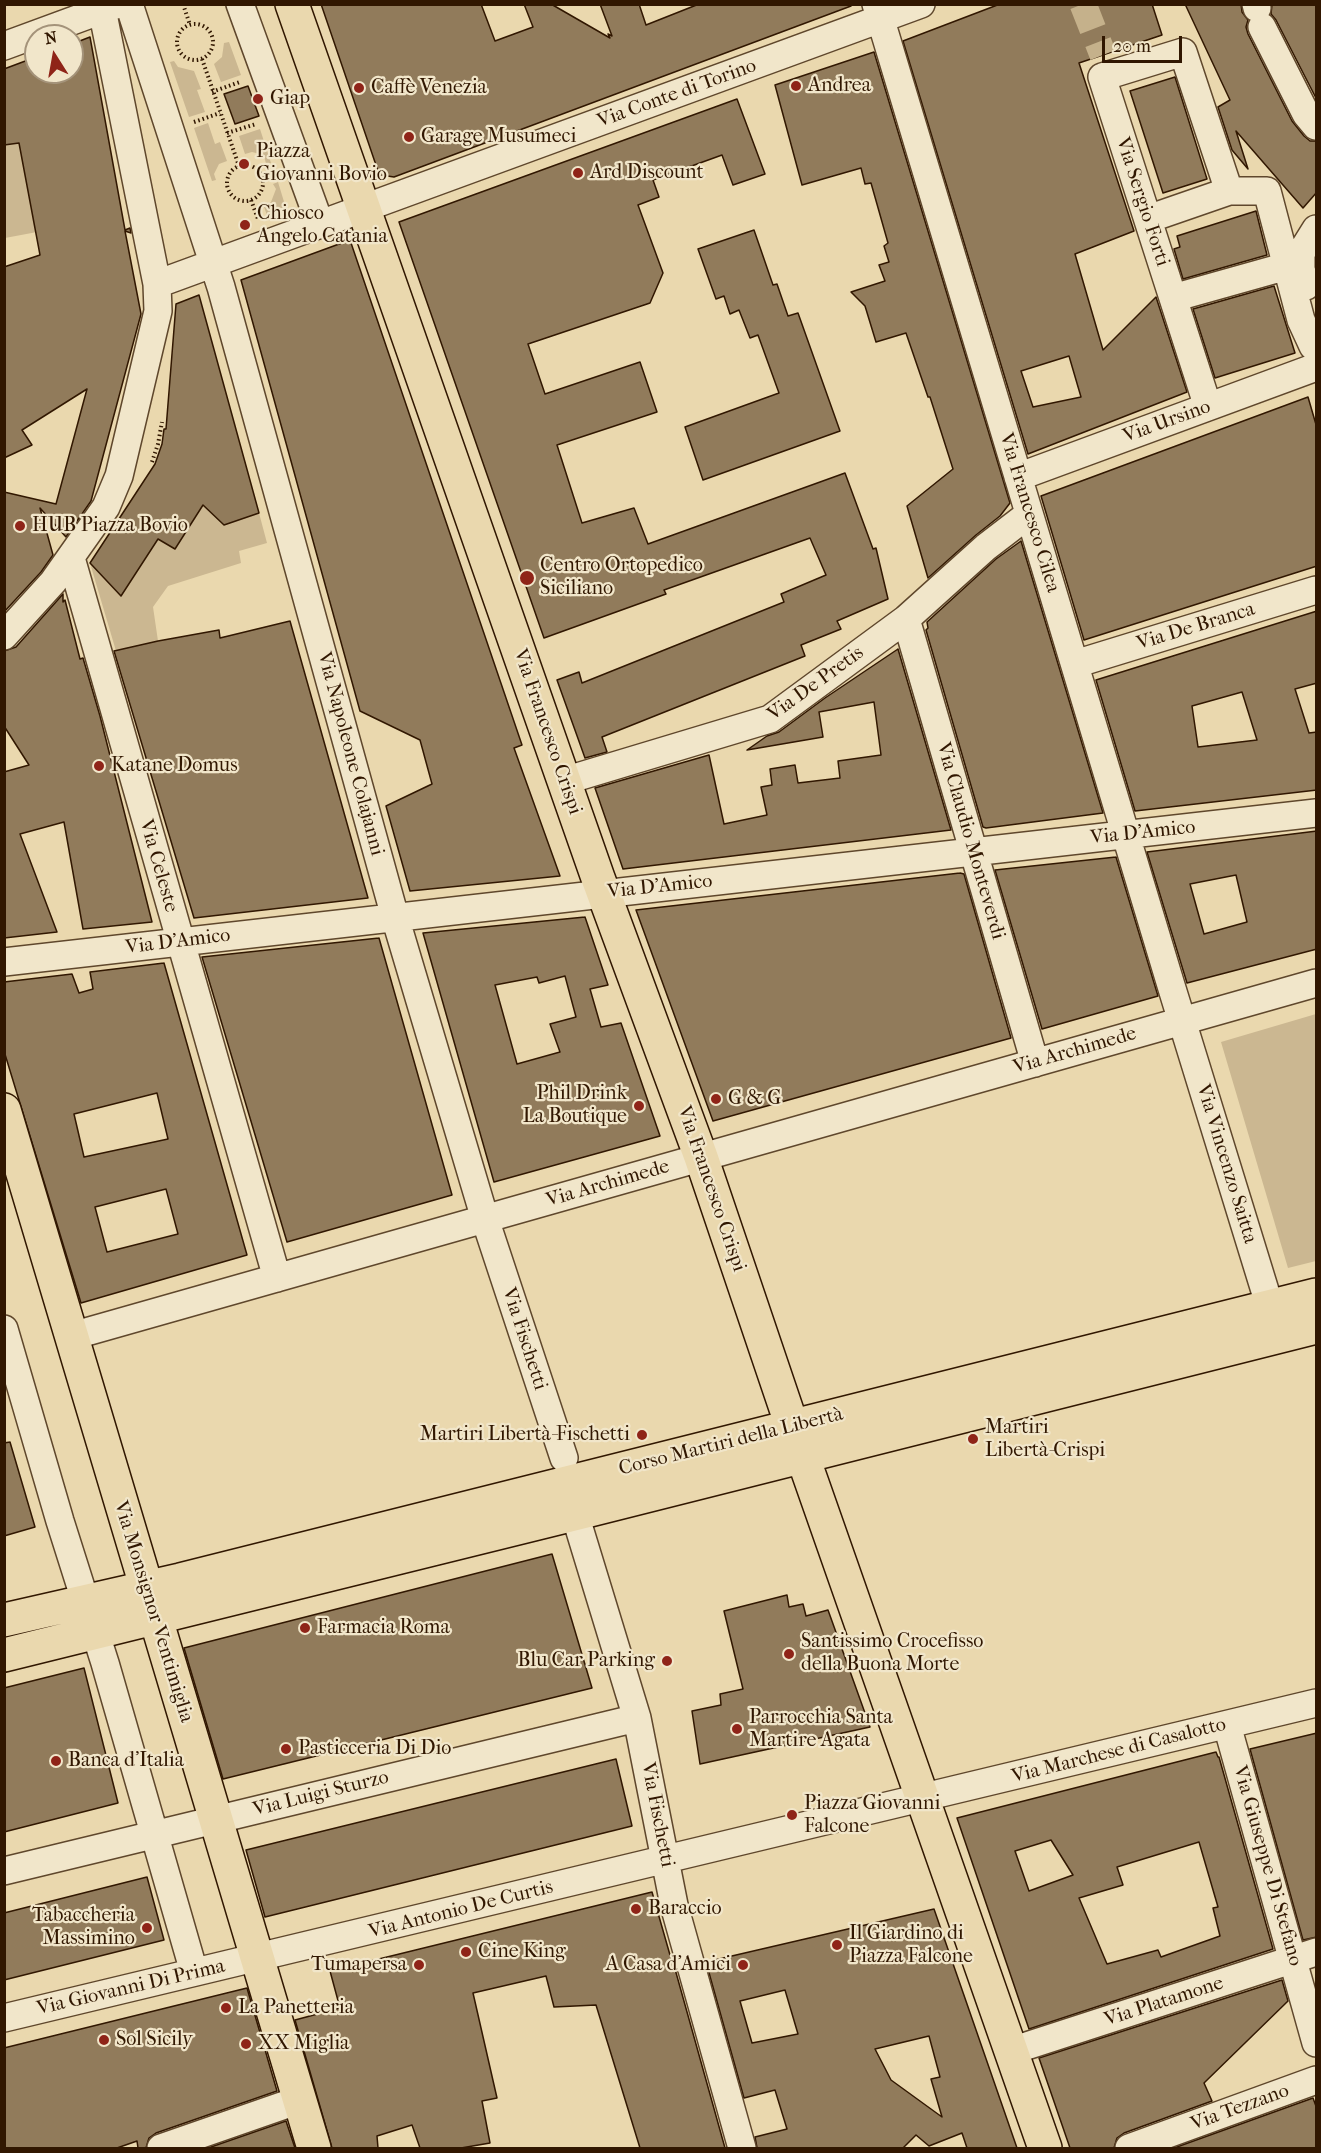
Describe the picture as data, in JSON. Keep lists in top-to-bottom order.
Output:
{
  "streets": {
    "main road": ["Via Francesco Crispi", "Corso Martiri della Libertà", "Via Monsignor Ventimiglia"],
    "street": [
      "Via Conte di Torino",
      "Via Sergio Forti",
      "Via Ursino",
      "Via Francesco Cilea",
      "Via De Branca",
      "Via De Pretis",
      "Via Napoleone Colajanni",
      "Via D'Amico",
      "Via Claudio Monteverdi",
      "Via Celeste",
      "Via Archimede",
      "Via Vincenzo Saitta",
      "Via Fischetti",
      "Via Marchese di Casalotto",
      "Via Luigi Sturzo",
      "Via Giuseppe Di Stefano",
      "Via Antonio De Curtis",
      "Via Giovanni Di Prima",
      "Via Platamone",
      "Via Tezzano"
    ]
  },
  "crossings": [
    ["Via Conte di Torino", "Via Francesco Cilea"],
    ["Via Conte di Torino", "Via Francesco Crispi"],
    ["Via Sergio Forti", "Via Ursino"],
    ["Via Ursino", "Via Francesco Cilea"],
    ["Via Francesco Cilea", "Via De Branca"],
    ["Via Francesco Cilea", "Via De Pretis"],
    ["Via Francesco Cilea", "Via D'Amico"],
    ["Via Francesco Cilea", "Via Archimede"],
    ["Via Francesco Cilea", "Via Vincenzo Saitta"],
    ["Via De Pretis", "Via Francesco Crispi"],
    ["Via De Pretis", "Via Claudio Monteverdi"],
    ["Via Francesco Crispi", "Via D'Amico"],
    ["Via Francesco Crispi", "Via Archimede"],
    ["Via Francesco Crispi", "Corso Martiri della Libertà"],
    ["Via Francesco Crispi", "Via Marchese di Casalotto"],
    ["Via Francesco Crispi", "Via Platamone"],
    ["Via Napoleone Colajanni", "Via D'Amico"],
    ["Via Napoleone Colajanni", "Via Archimede"],
    ["Via Napoleone Colajanni", "Via Fischetti"],
    ["Via D'Amico", "Via Claudio Monteverdi"],
    ["Via D'Amico", "Via Celeste"],
    ["Via Claudio Monteverdi", "Via Archimede"],
    ["Via Celeste", "Via Archimede"],
    ["Via Archimede", "Via Vincenzo Saitta"],
    ["Via Archimede", "Via Fischetti"],
    ["Via Archimede", "Via Monsignor Ventimiglia"],
    ["Via Vincenzo Saitta", "Corso Martiri della Libertà"],
    ["Via Fischetti", "Corso Martiri della Libertà"],
    ["Via Fischetti", "Via Marchese di Casalotto"],
    ["Via Fischetti", "Via Luigi Sturzo"],
    ["Via Fischetti", "Via Antonio De Curtis"],
    ["Corso Martiri della Libertà", "Via Monsignor Ventimiglia"],
    ["Via Monsignor Ventimiglia", "Via Luigi Sturzo"],
    ["Via Monsignor Ventimiglia", "Via Antonio De Curtis"],
    ["Via Monsignor Ventimiglia", "Via Giovanni Di Prima"],
    ["Via Marchese di Casalotto", "Via Giuseppe Di Stefano"],
    ["Via Marchese di Casalotto", "Via Antonio De Curtis"],
    ["Via Giuseppe Di Stefano", "Via Platamone"],
    ["Via Antonio De Curtis", "Via Giovanni Di Prima"]
  ],
  "places": [
    "Andrea",
    "Caffè Venezia",
    "Giap",
    "Garage Musumeci",
    "Piazza Giovanni Bovio",
    "Ard Discount",
    "Chiosco Angelo Catania",
    "HUB Piazza Bovio",
    "Centro Ortopedico Siciliano",
    "Katane Domus",
    "G & G",
    "Phil Drink La Boutique",
    "Martiri Libertà-Fischetti",
    "Martiri Libertà-Crispi",
    "Farmacia Roma",
    "Santissimo Crocefisso della Buona Morte",
    "Blu Car Parking",
    "Parrocchia Santa Martire Agata",
    "Pasticceria Di Dio",
    "Banca d'Italia",
    "Piazza Giovanni Falcone",
    "Baraccio",
    "Tabaccheria Massimino",
    "Il Giardino di Piazza Falcone",
    "Cine King",
    "Tumapersa",
    "A Casa d'Amici",
    "La Panetteria",
    "Sol Sicily",
    "XX Miglia"
  ],
  "scale_bar": "20 m",
  "north": "top"
}
